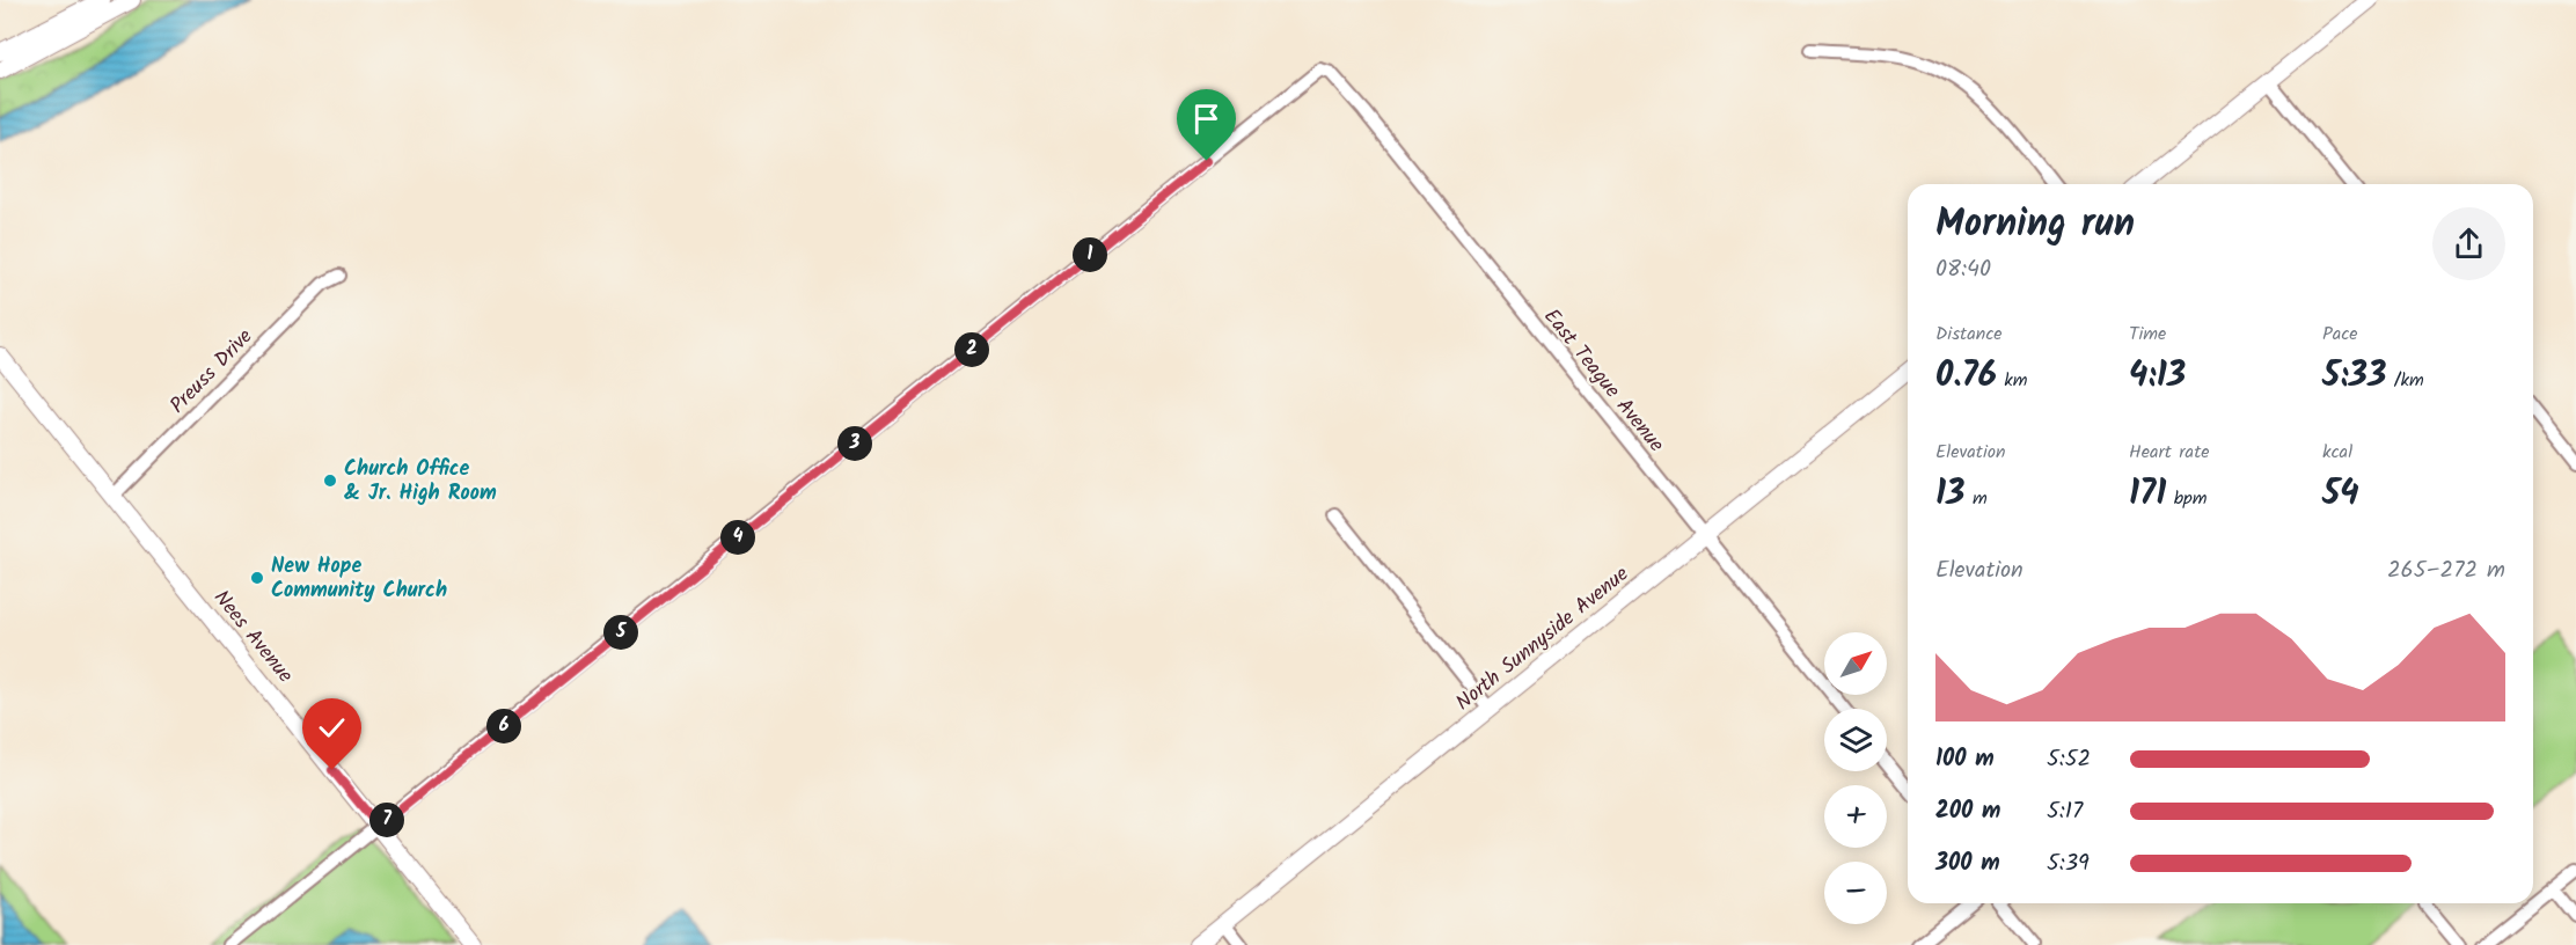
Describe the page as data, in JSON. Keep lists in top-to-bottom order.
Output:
{
  "streets": {
    "main road": ["Nees Avenue", "North Sunnyside Avenue"],
    "street": ["Preuss Drive", "East Teague Avenue"]
  },
  "crossings": [
    ["Preuss Drive", "Nees Avenue"],
    ["East Teague Avenue", "Nees Avenue"],
    ["East Teague Avenue", "North Sunnyside Avenue"]
  ],
  "places": ["Church Office & Jr. High Room", "New Hope Community Church"],
  "north": "top right",
  "page": {
    "heading": ["Morning run", "08:40"],
    "pins": [
      "1",
      "2",
      "3",
      "4",
      "5",
      "6",
      "7"
    ],
    "stats": [
      ["Distance", "0.76 km"],
      ["Time", "4:13"],
      ["Pace", "5:33 /km"],
      ["Elevation", "13 m"],
      ["Heart rate", "171 bpm"],
      ["kcal", "54"]
    ],
    "chart": ["Elevation", "265–272 m"],
    "map_buttons": ["+", "−"],
    "list": [
      {
        "name": "100 m",
        "note": "5:52"
      },
      {
        "name": "200 m",
        "note": "5:17"
      },
      {
        "name": "300 m",
        "note": "5:39"
      }
    ]
  }
}
